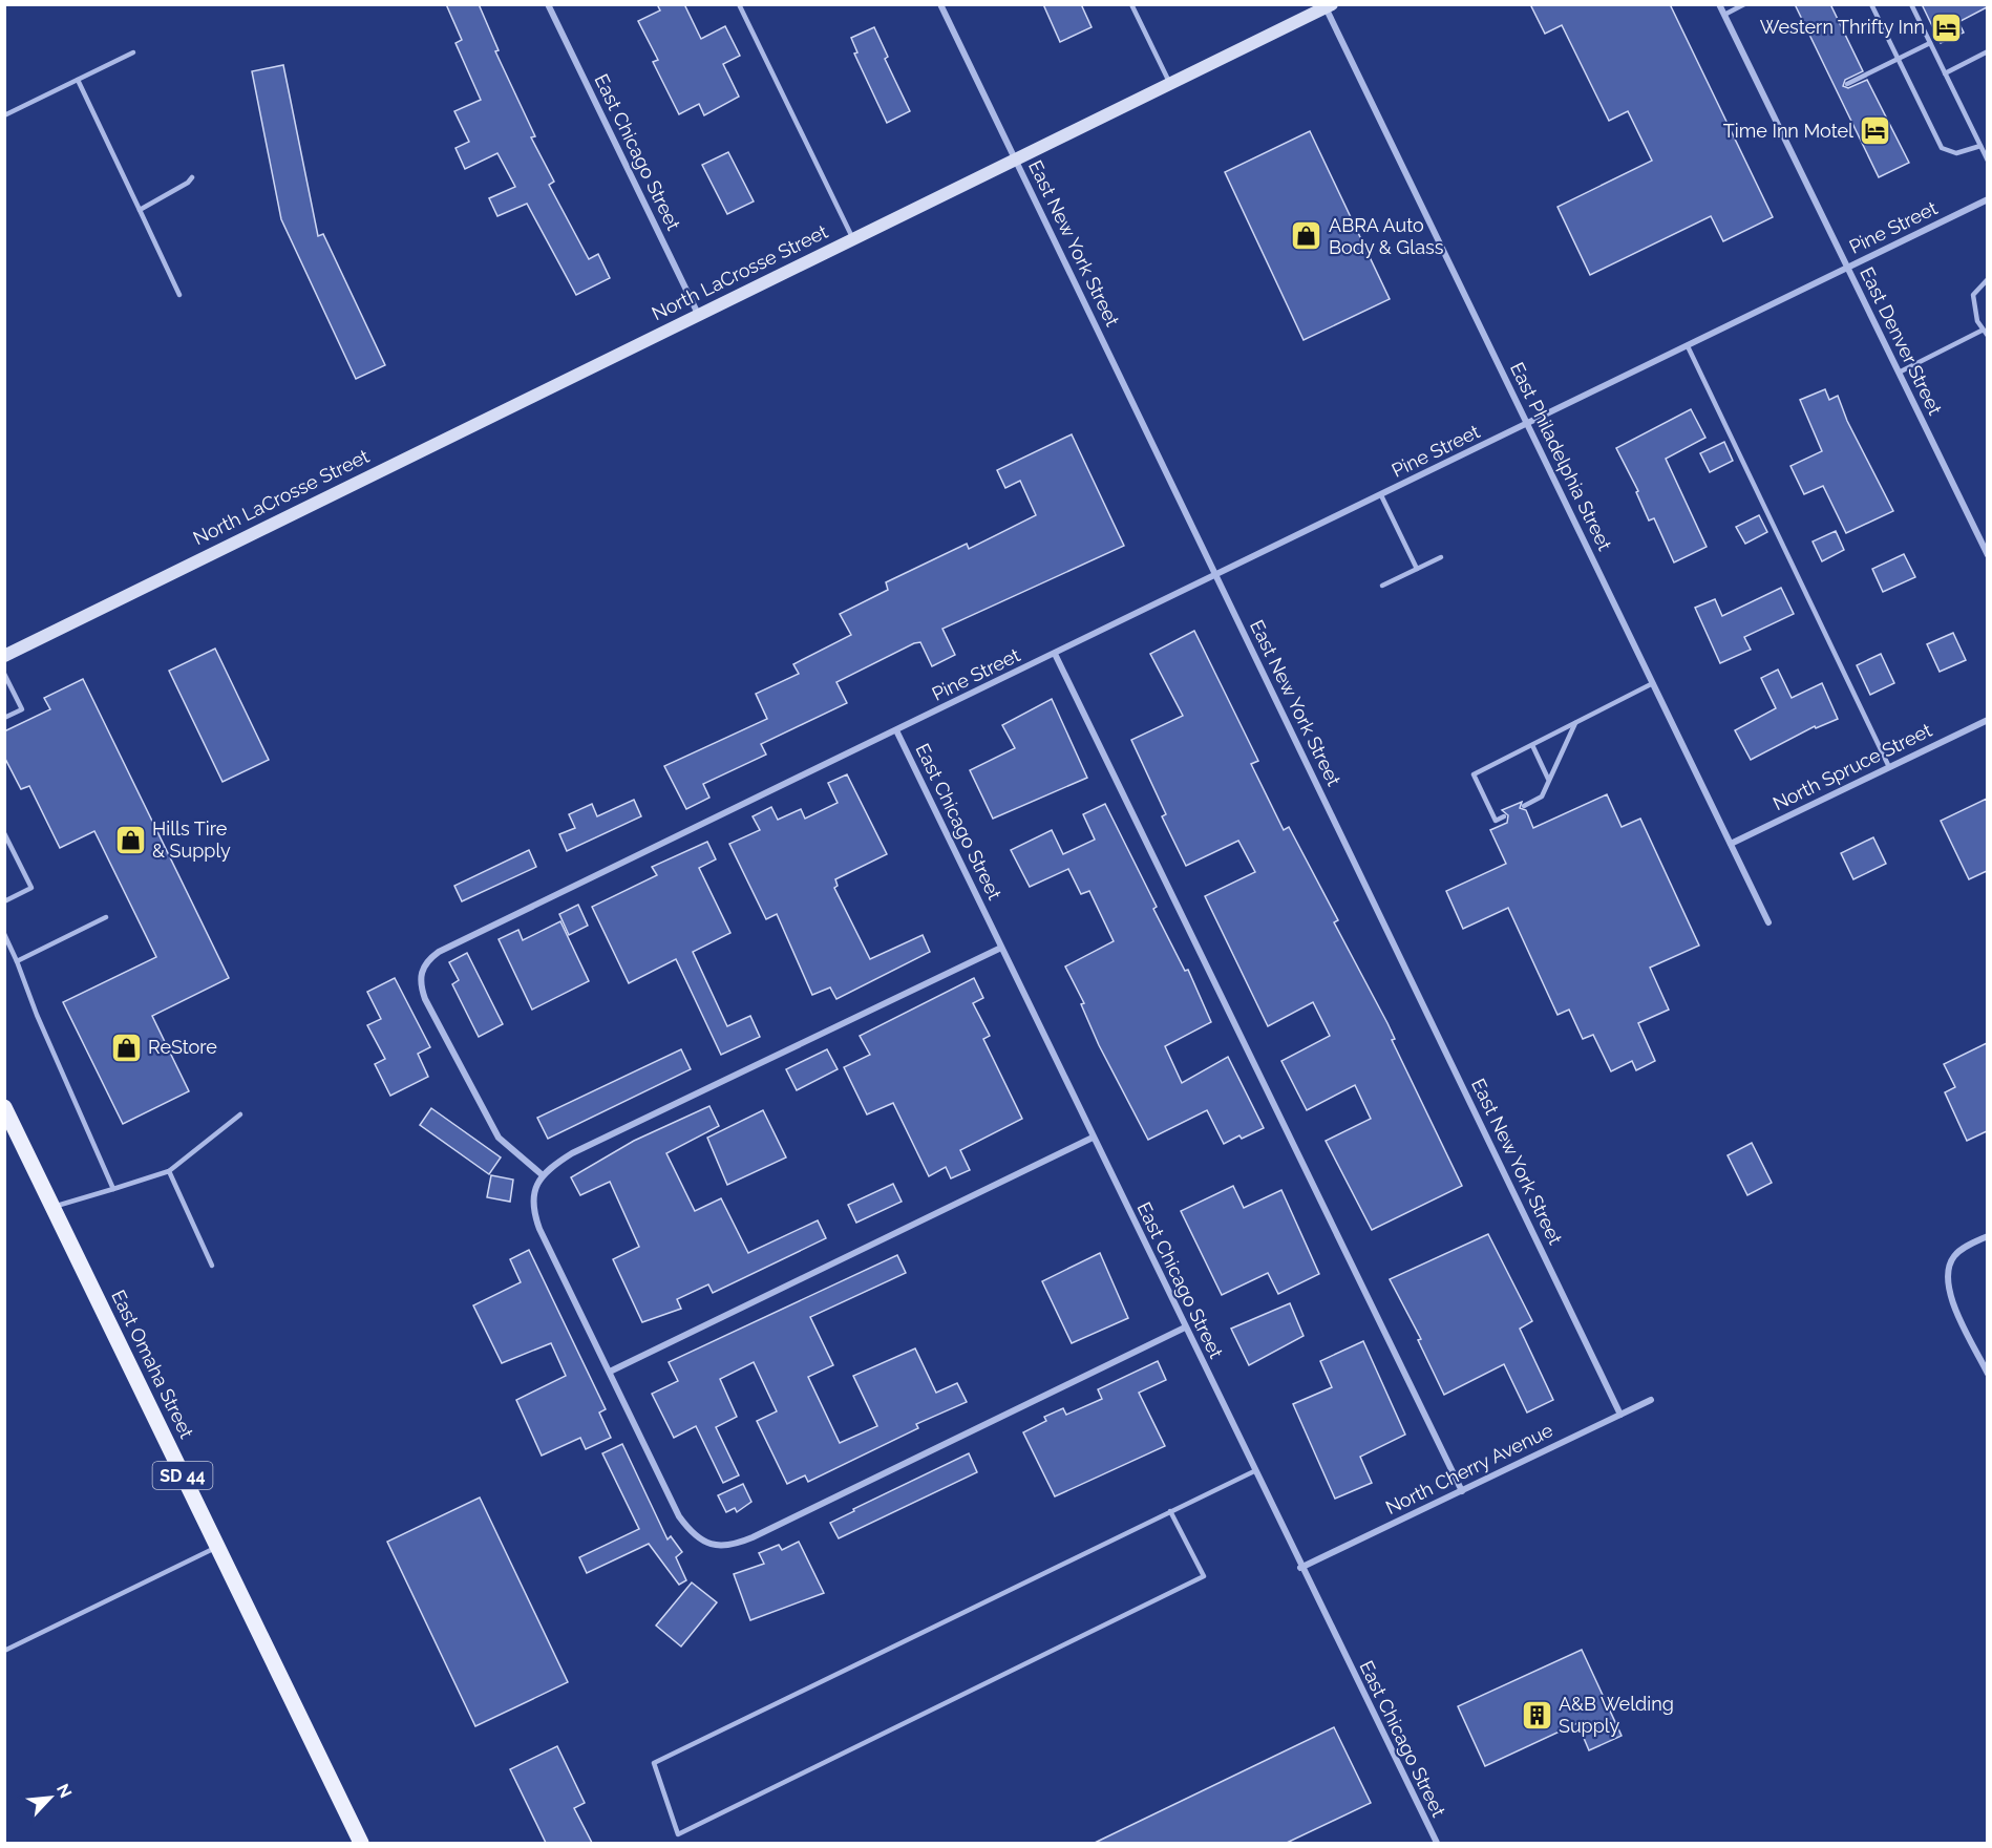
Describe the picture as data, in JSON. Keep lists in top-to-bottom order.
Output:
{
  "streets": {
    "main road": ["North LaCrosse Street", "East Omaha Street", "SD 44"],
    "street": [
      "East Chicago Street",
      "Pine Street",
      "East New York Street",
      "East Denver Street",
      "East Philadelphia Street",
      "North Spruce Street",
      "North Cherry Avenue"
    ]
  },
  "crossings": [
    ["East Chicago Street", "Pine Street"],
    ["East Chicago Street", "North LaCrosse Street"],
    ["East Chicago Street", "North Cherry Avenue"],
    ["Pine Street", "East New York Street"],
    ["Pine Street", "East Denver Street"],
    ["Pine Street", "East Philadelphia Street"],
    ["East New York Street", "North LaCrosse Street"],
    ["East New York Street", "North Cherry Avenue"],
    ["North LaCrosse Street", "East Philadelphia Street"],
    ["East Philadelphia Street", "North Spruce Street"]
  ],
  "places": {
    "hotel": ["Western Thrifty Inn", "Time Inn Motel"],
    "shop": ["ABRA Auto Body & Glass", "Hills Tire & Supply", "ReStore"],
    "building": ["A&B Welding Supply"]
  },
  "north": "top right"
}
